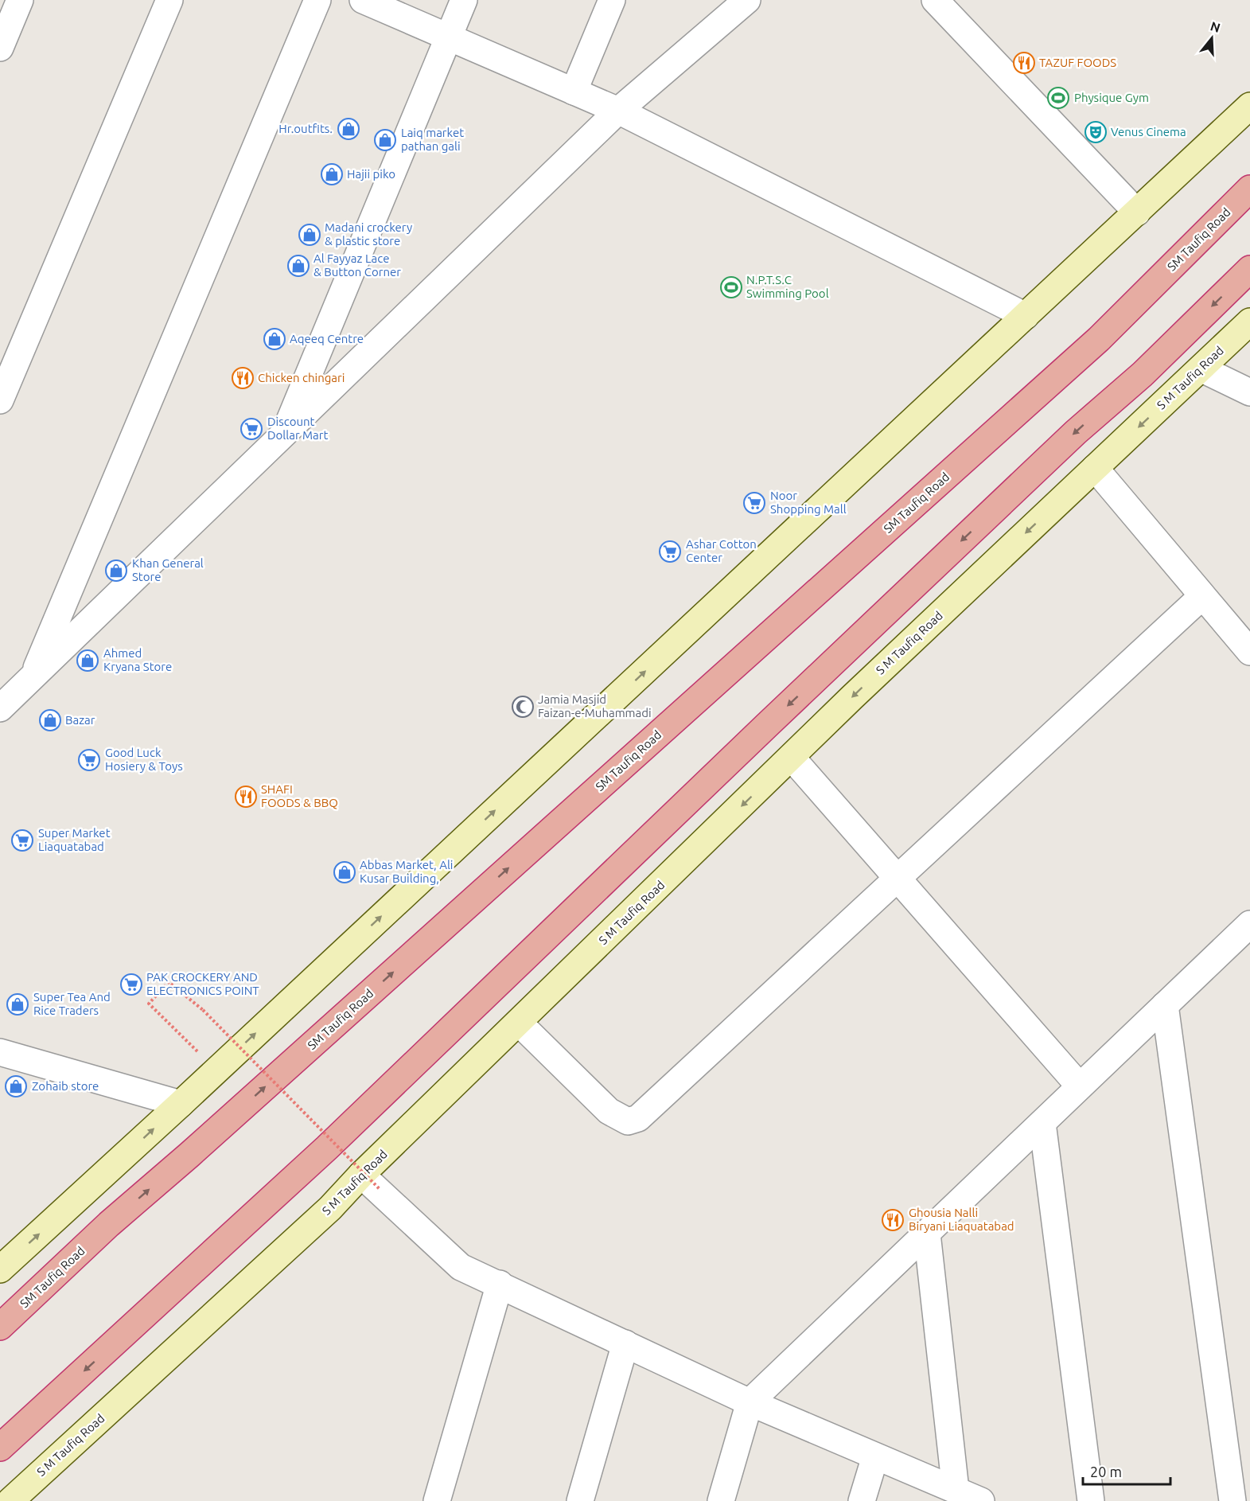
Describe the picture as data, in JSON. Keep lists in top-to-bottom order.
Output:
{
  "streets": {
    "highway": ["SM Taufiq Road"],
    "main road": ["S M Taufiq Road"]
  },
  "places": {
    "restaurant": [
      "TAZUF FOODS",
      "Chicken chingari",
      "SHAFI FOODS & BBQ",
      "Ghousia Nalli Biryani Liaquatabad"
    ],
    "sports": ["Physique Gym", "N.P.T.S.C Swimming Pool"],
    "shop": [
      "Hr.outfits.",
      "Laiq market pathan gali",
      "Hajii piko",
      "Madani crockery & plastic store",
      "Al Fayyaz Lace & Button Corner",
      "Aqeeq Centre",
      "Khan General Store",
      "Ahmed Kryana Store",
      "Bazar",
      "Abbas Market, Ali Kusar Building,",
      "Super Tea And Rice Traders",
      "Zohaib store"
    ],
    "theatre": ["Venus Cinema"],
    "supermarket": [
      "Discount Dollar Mart",
      "Noor Shopping Mall",
      "Ashar Cotton Center",
      "Good Luck Hosiery & Toys",
      "Super Market Liaquatabad",
      "PAK CROCKERY AND ELECTRONICS POINT"
    ],
    "mosque": ["Jamia Masjid Faizan-e-Muhammadi"]
  },
  "scale_bar": "20 m",
  "north": "top"
}
